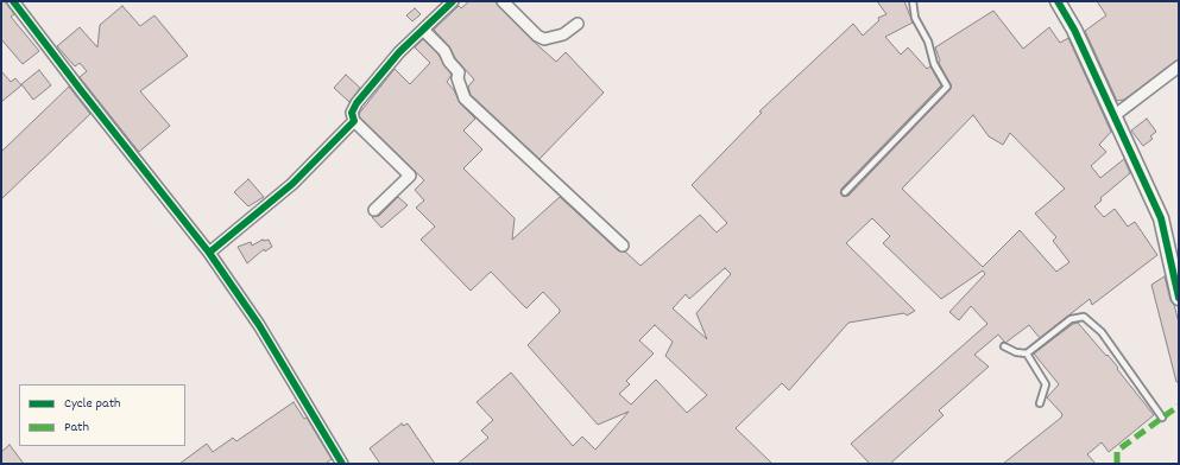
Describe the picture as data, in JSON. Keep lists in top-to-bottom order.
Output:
{
  "legend": ["Cycle path", "Path"]
}
